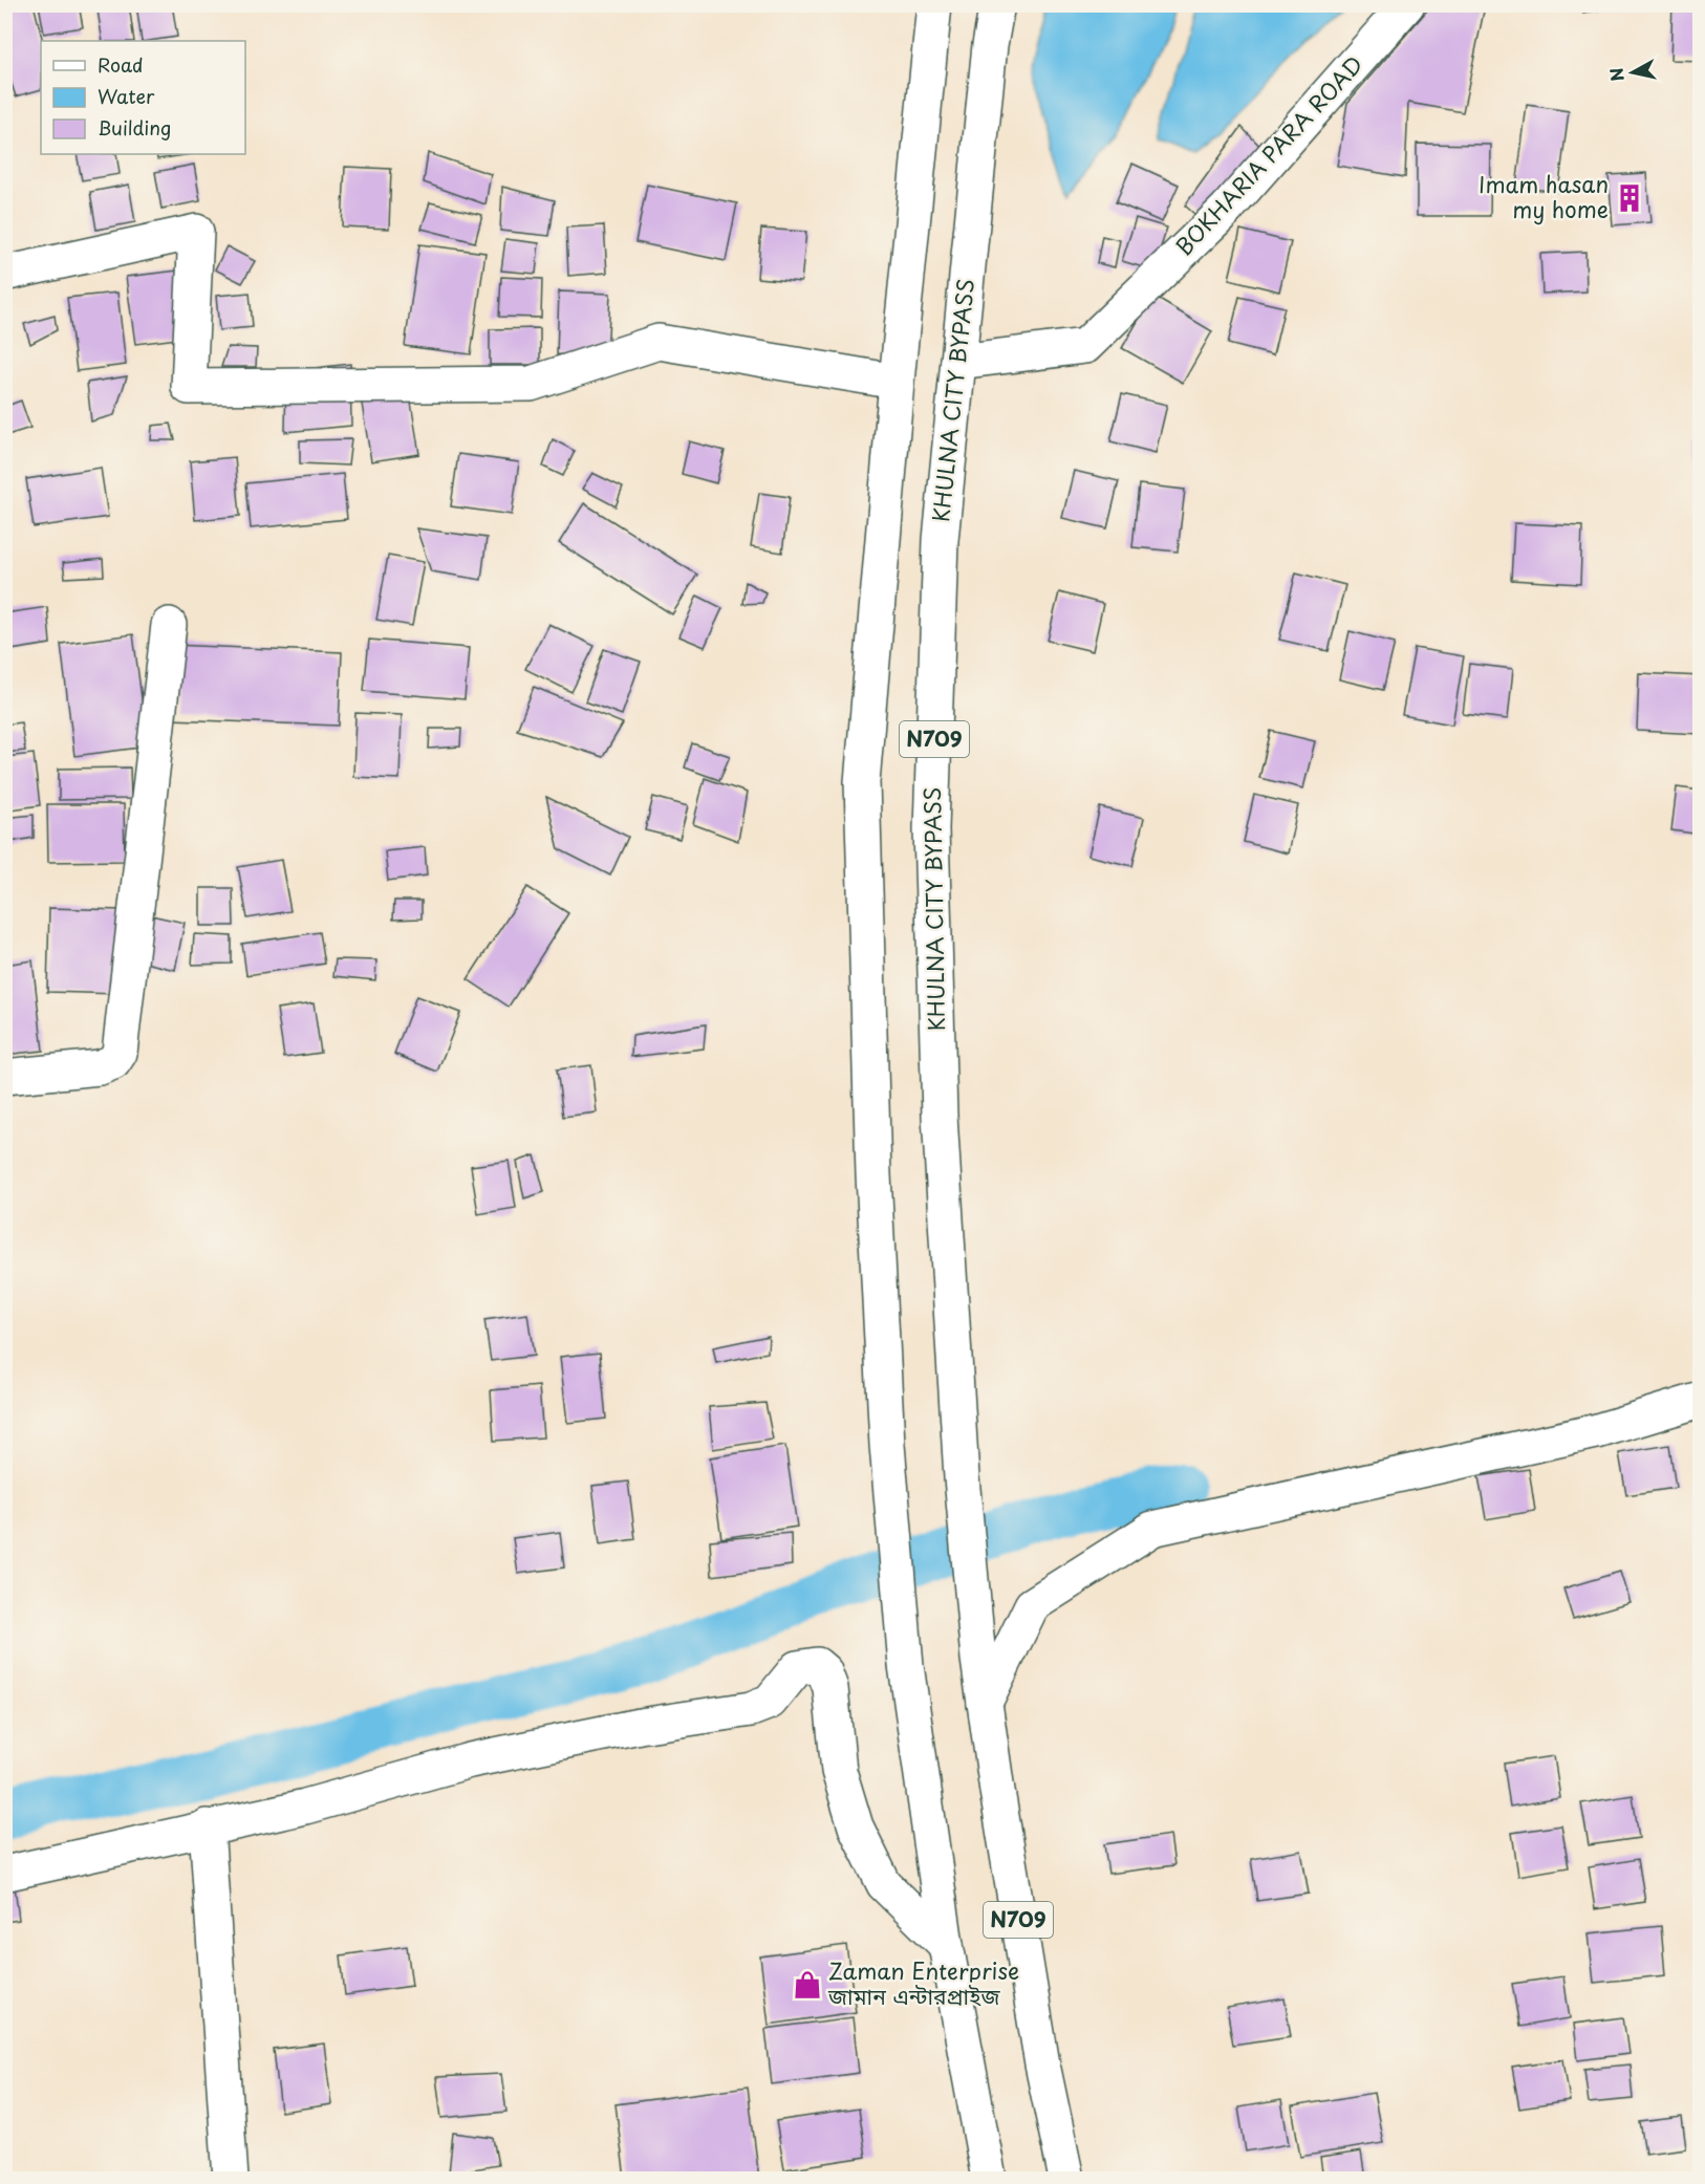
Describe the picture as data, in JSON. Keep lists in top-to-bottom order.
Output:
{
  "streets": {
    "main road": ["BOKHARIA PARA ROAD", "KHULNA CITY BYPASS", "N709"]
  },
  "crossings": [
    ["BOKHARIA PARA ROAD", "KHULNA CITY BYPASS"],
    ["KHULNA CITY BYPASS", "N709"]
  ],
  "places": {
    "building": ["Imam hasan my home"],
    "shop": ["Zaman Enterprise জামান এন্টারপ্রাইজ"]
  },
  "legend": ["Road", "Water", "Building"],
  "north": "left"
}
